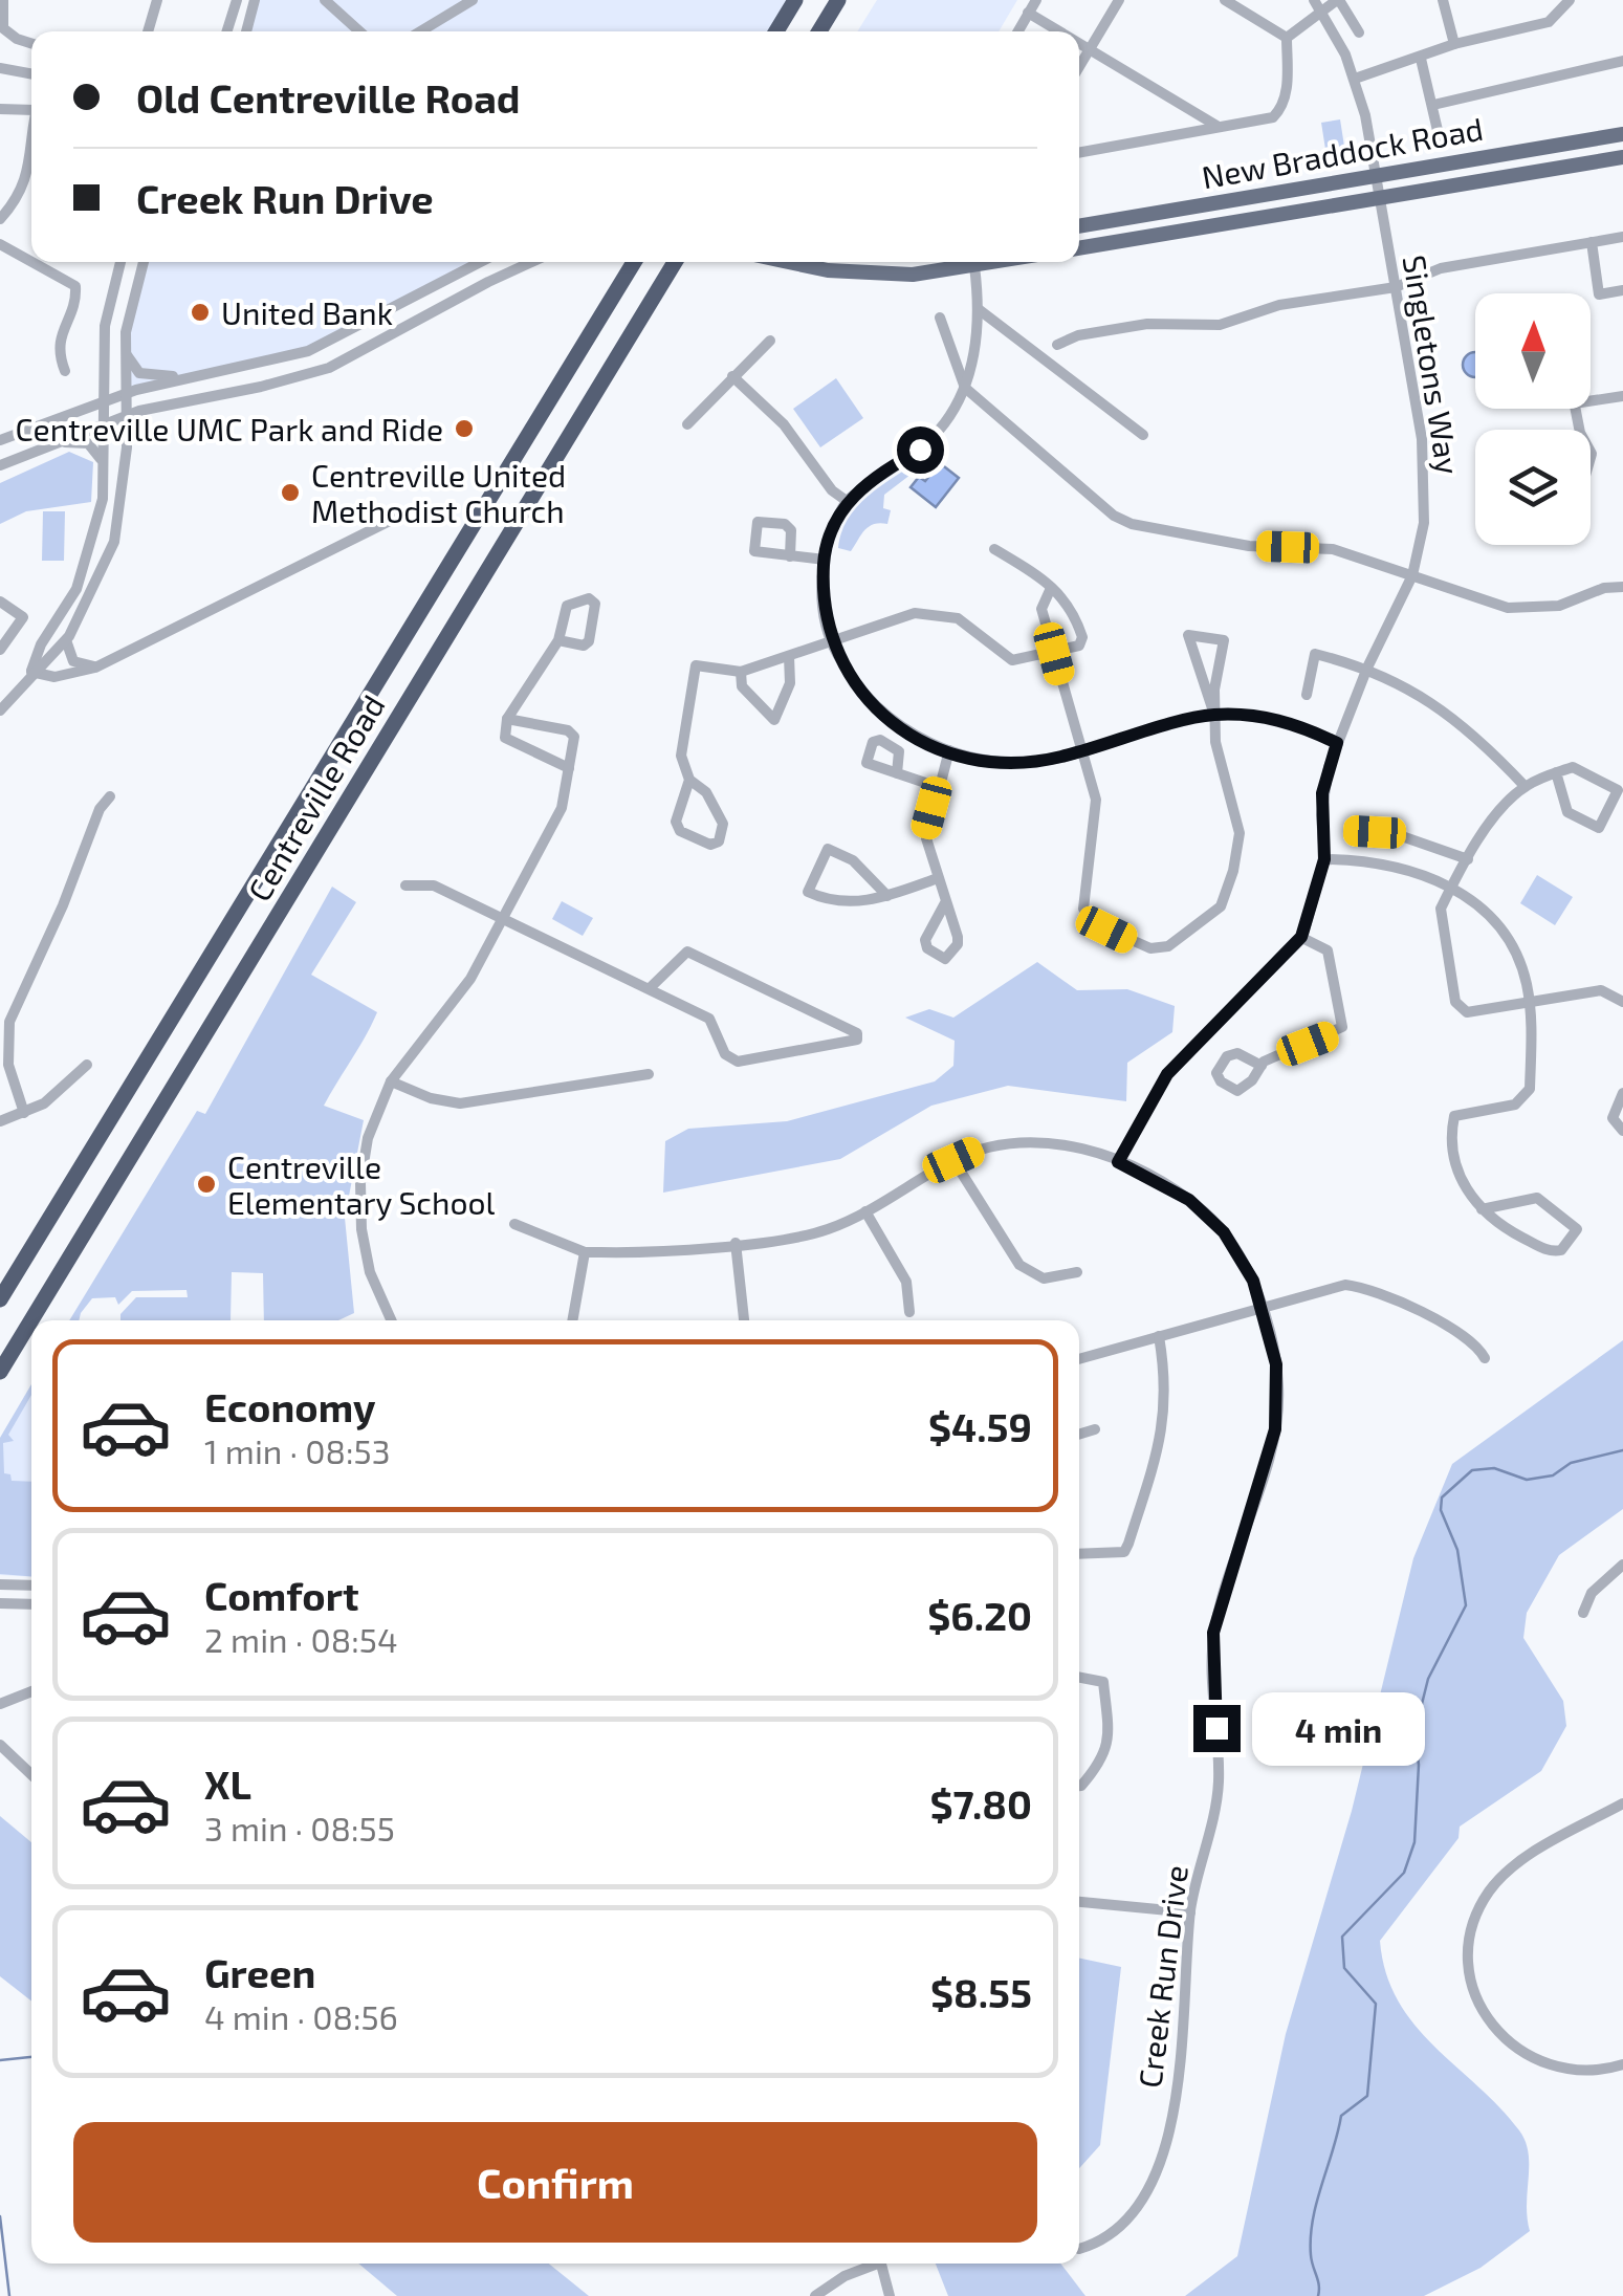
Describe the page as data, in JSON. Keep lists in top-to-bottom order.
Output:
{
  "streets": {
    "highway": ["Centreville Road"],
    "main road": ["New Braddock Road"],
    "street": ["Singletons Way", "Creek Run Drive"]
  },
  "crossings": [
    ["New Braddock Road", "Singletons Way"],
    ["Singletons Way", "Creek Run Drive"]
  ],
  "places": [
    "United Bank",
    "Centreville UMC Park and Ride",
    "Centreville United Methodist Church",
    "Centreville Elementary School"
  ],
  "north": "top",
  "page": {
    "banner": ["Old Centreville Road", "Creek Run Drive"],
    "list": [
      {
        "name": "Economy",
        "note": "1 min · 08:53",
        "value": "$4.59"
      },
      {
        "name": "Comfort",
        "note": "2 min · 08:54",
        "value": "$6.20"
      },
      {
        "name": "XL",
        "note": "3 min · 08:55",
        "value": "$7.80"
      },
      {
        "name": "Green",
        "note": "4 min · 08:56",
        "value": "$8.55"
      }
    ],
    "bubble": "4 min",
    "buttons": "Confirm"
  }
}
